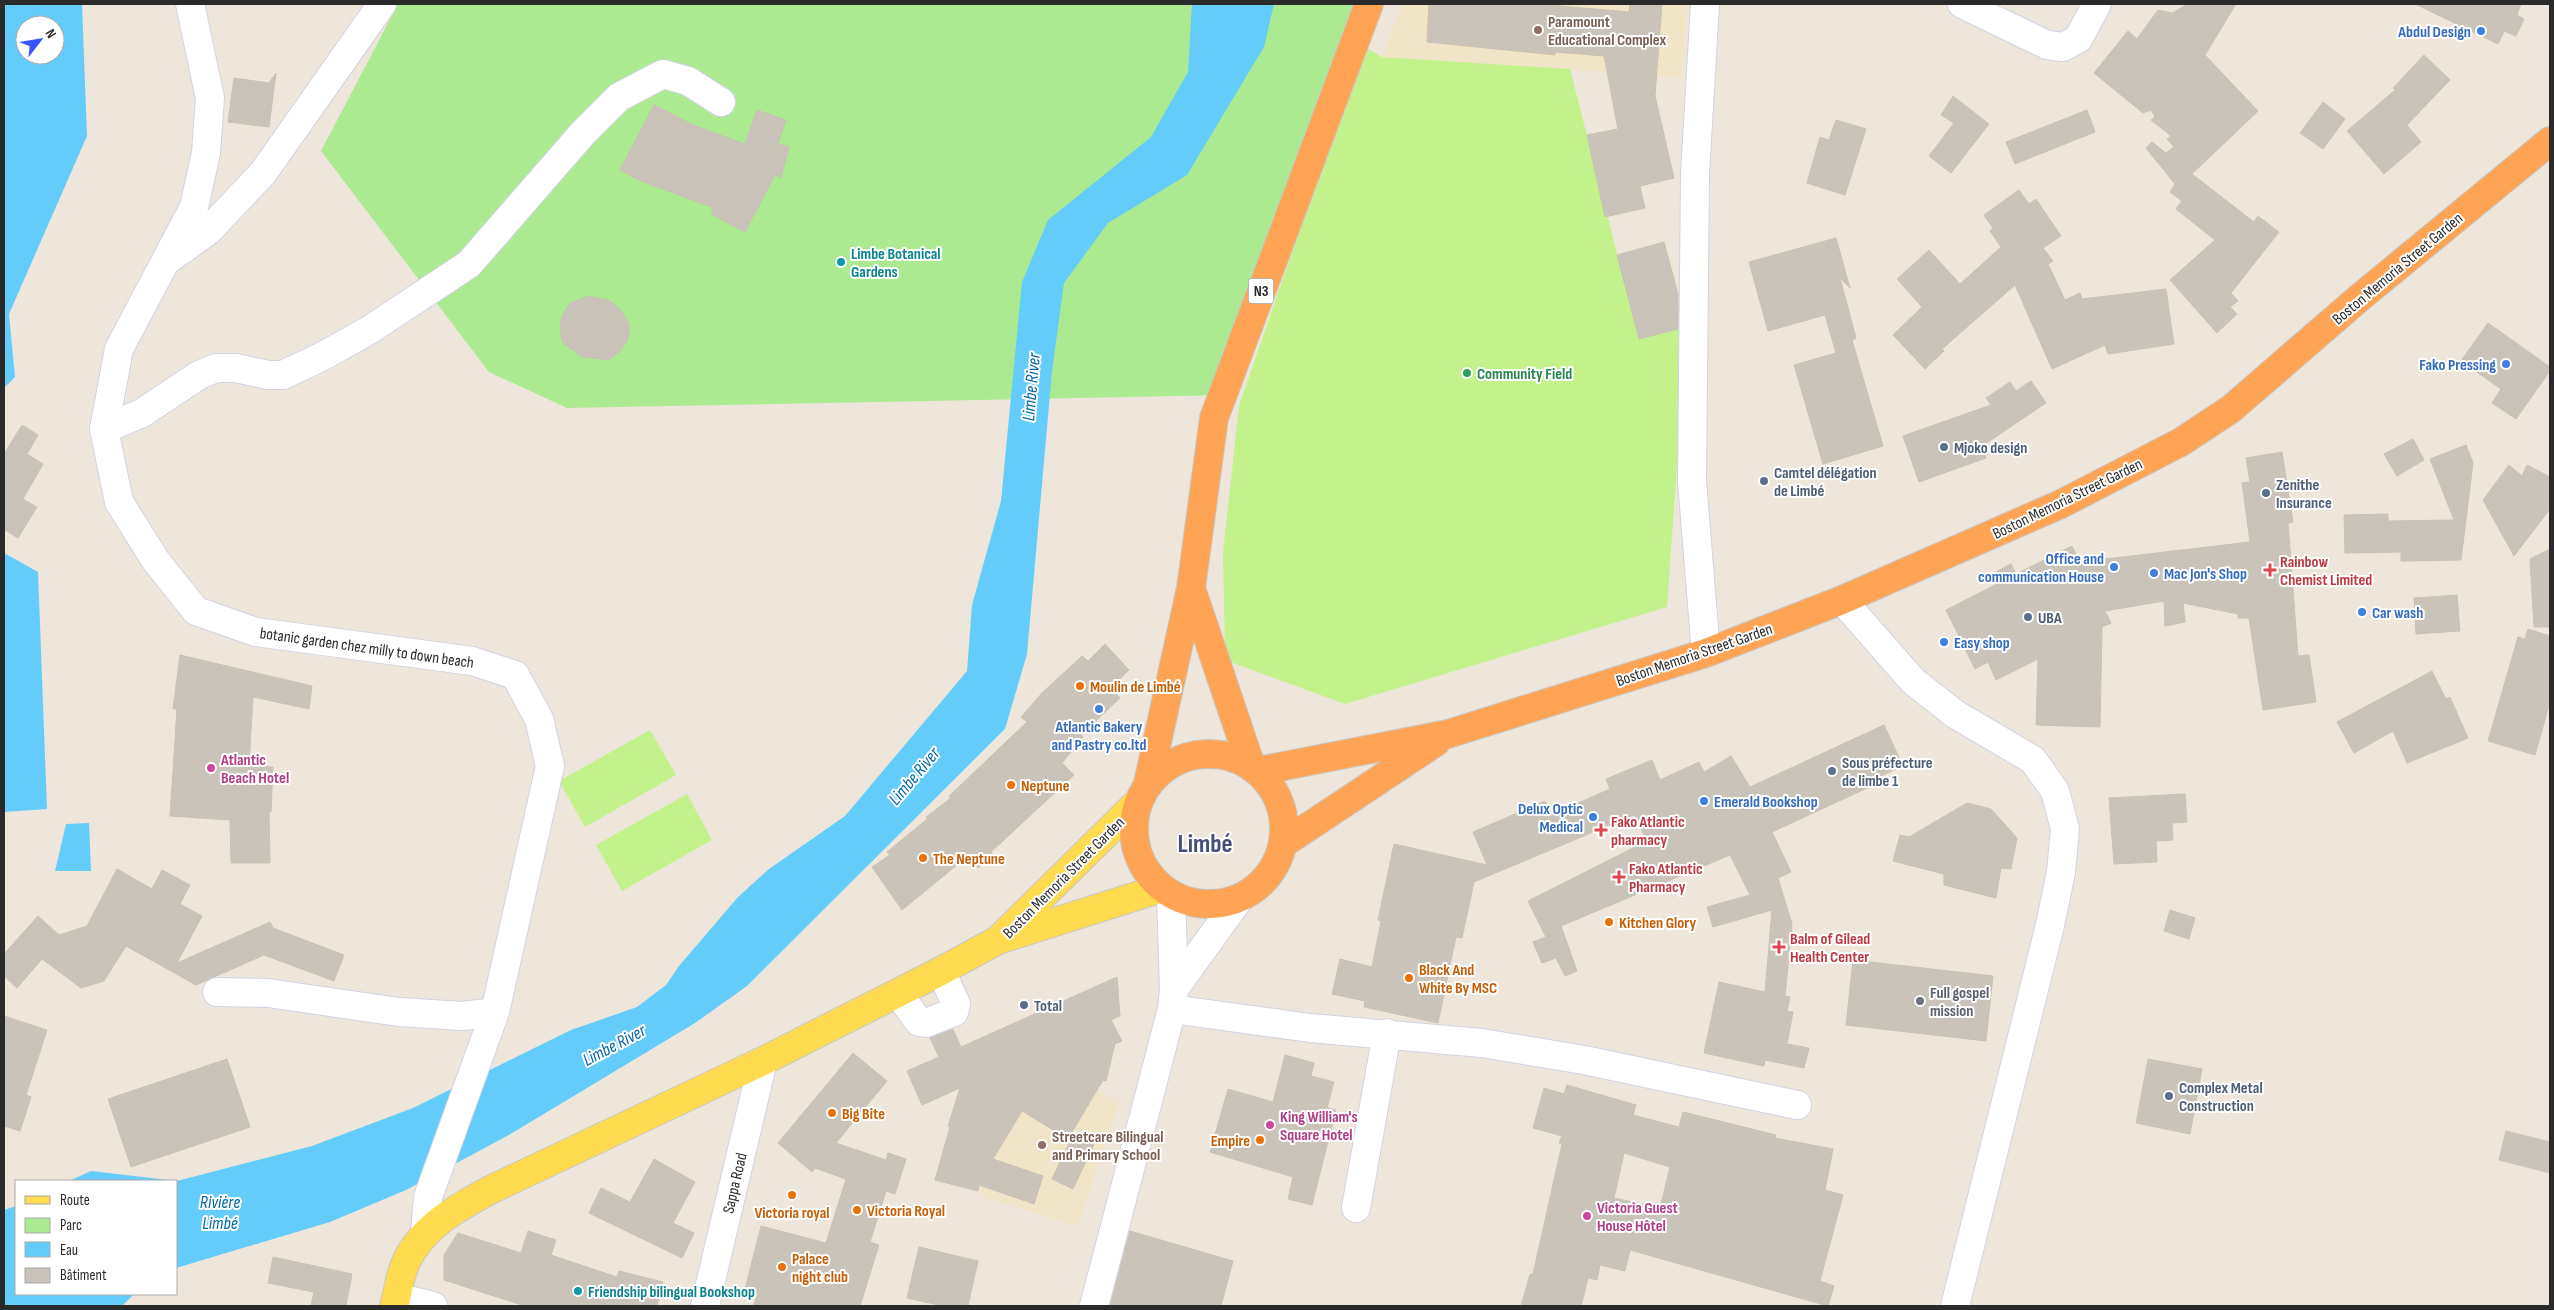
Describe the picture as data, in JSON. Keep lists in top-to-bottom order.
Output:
{
  "streets": {
    "highway": ["Boston Memoria Street Garden", "N3"],
    "street": ["botanic garden chez milly to down beach", "Sappa Road"]
  },
  "districts": ["Limbé"],
  "water": ["Limbe River", "Rivière Limbé"],
  "places": {
    "other": [
      "Paramount Educational Complex",
      "Abdul Design",
      "Limbe Botanical Gardens",
      "Fako Pressing",
      "Community Field",
      "Mjoko design",
      "Camtel délégation de Limbé",
      "Zenithe Insurance",
      "Office and communication House",
      "Mac Jon's Shop",
      "Car wash",
      "UBA",
      "Easy shop",
      "Moulin de Limbé",
      "Atlantic Bakery and Pastry co.ltd",
      "Atlantic Beach Hotel",
      "Sous préfecture de limbe 1",
      "Neptune",
      "Emerald Bookshop",
      "Delux Optic Medical",
      "The Neptune",
      "Kitchen Glory",
      "Black And White By MSC",
      "Full gospel mission",
      "Total",
      "Complex Metal Construction",
      "Big Bite",
      "King William's Square Hotel",
      "Empire",
      "Streetcare Bilingual and Primary School",
      "Victoria royal",
      "Victoria Royal",
      "Victoria Guest House Hôtel",
      "Palace night club",
      "Friendship bilingual Bookshop"
    ],
    "health": [
      "Rainbow Chemist Limited",
      "Fako Atlantic pharmacy",
      "Fako Atlantic Pharmacy",
      "Balm of Gilead Health Center"
    ]
  },
  "legend": [
    "Route",
    "Parc",
    "Eau",
    "Bâtiment"
  ],
  "north": "top right"
}
